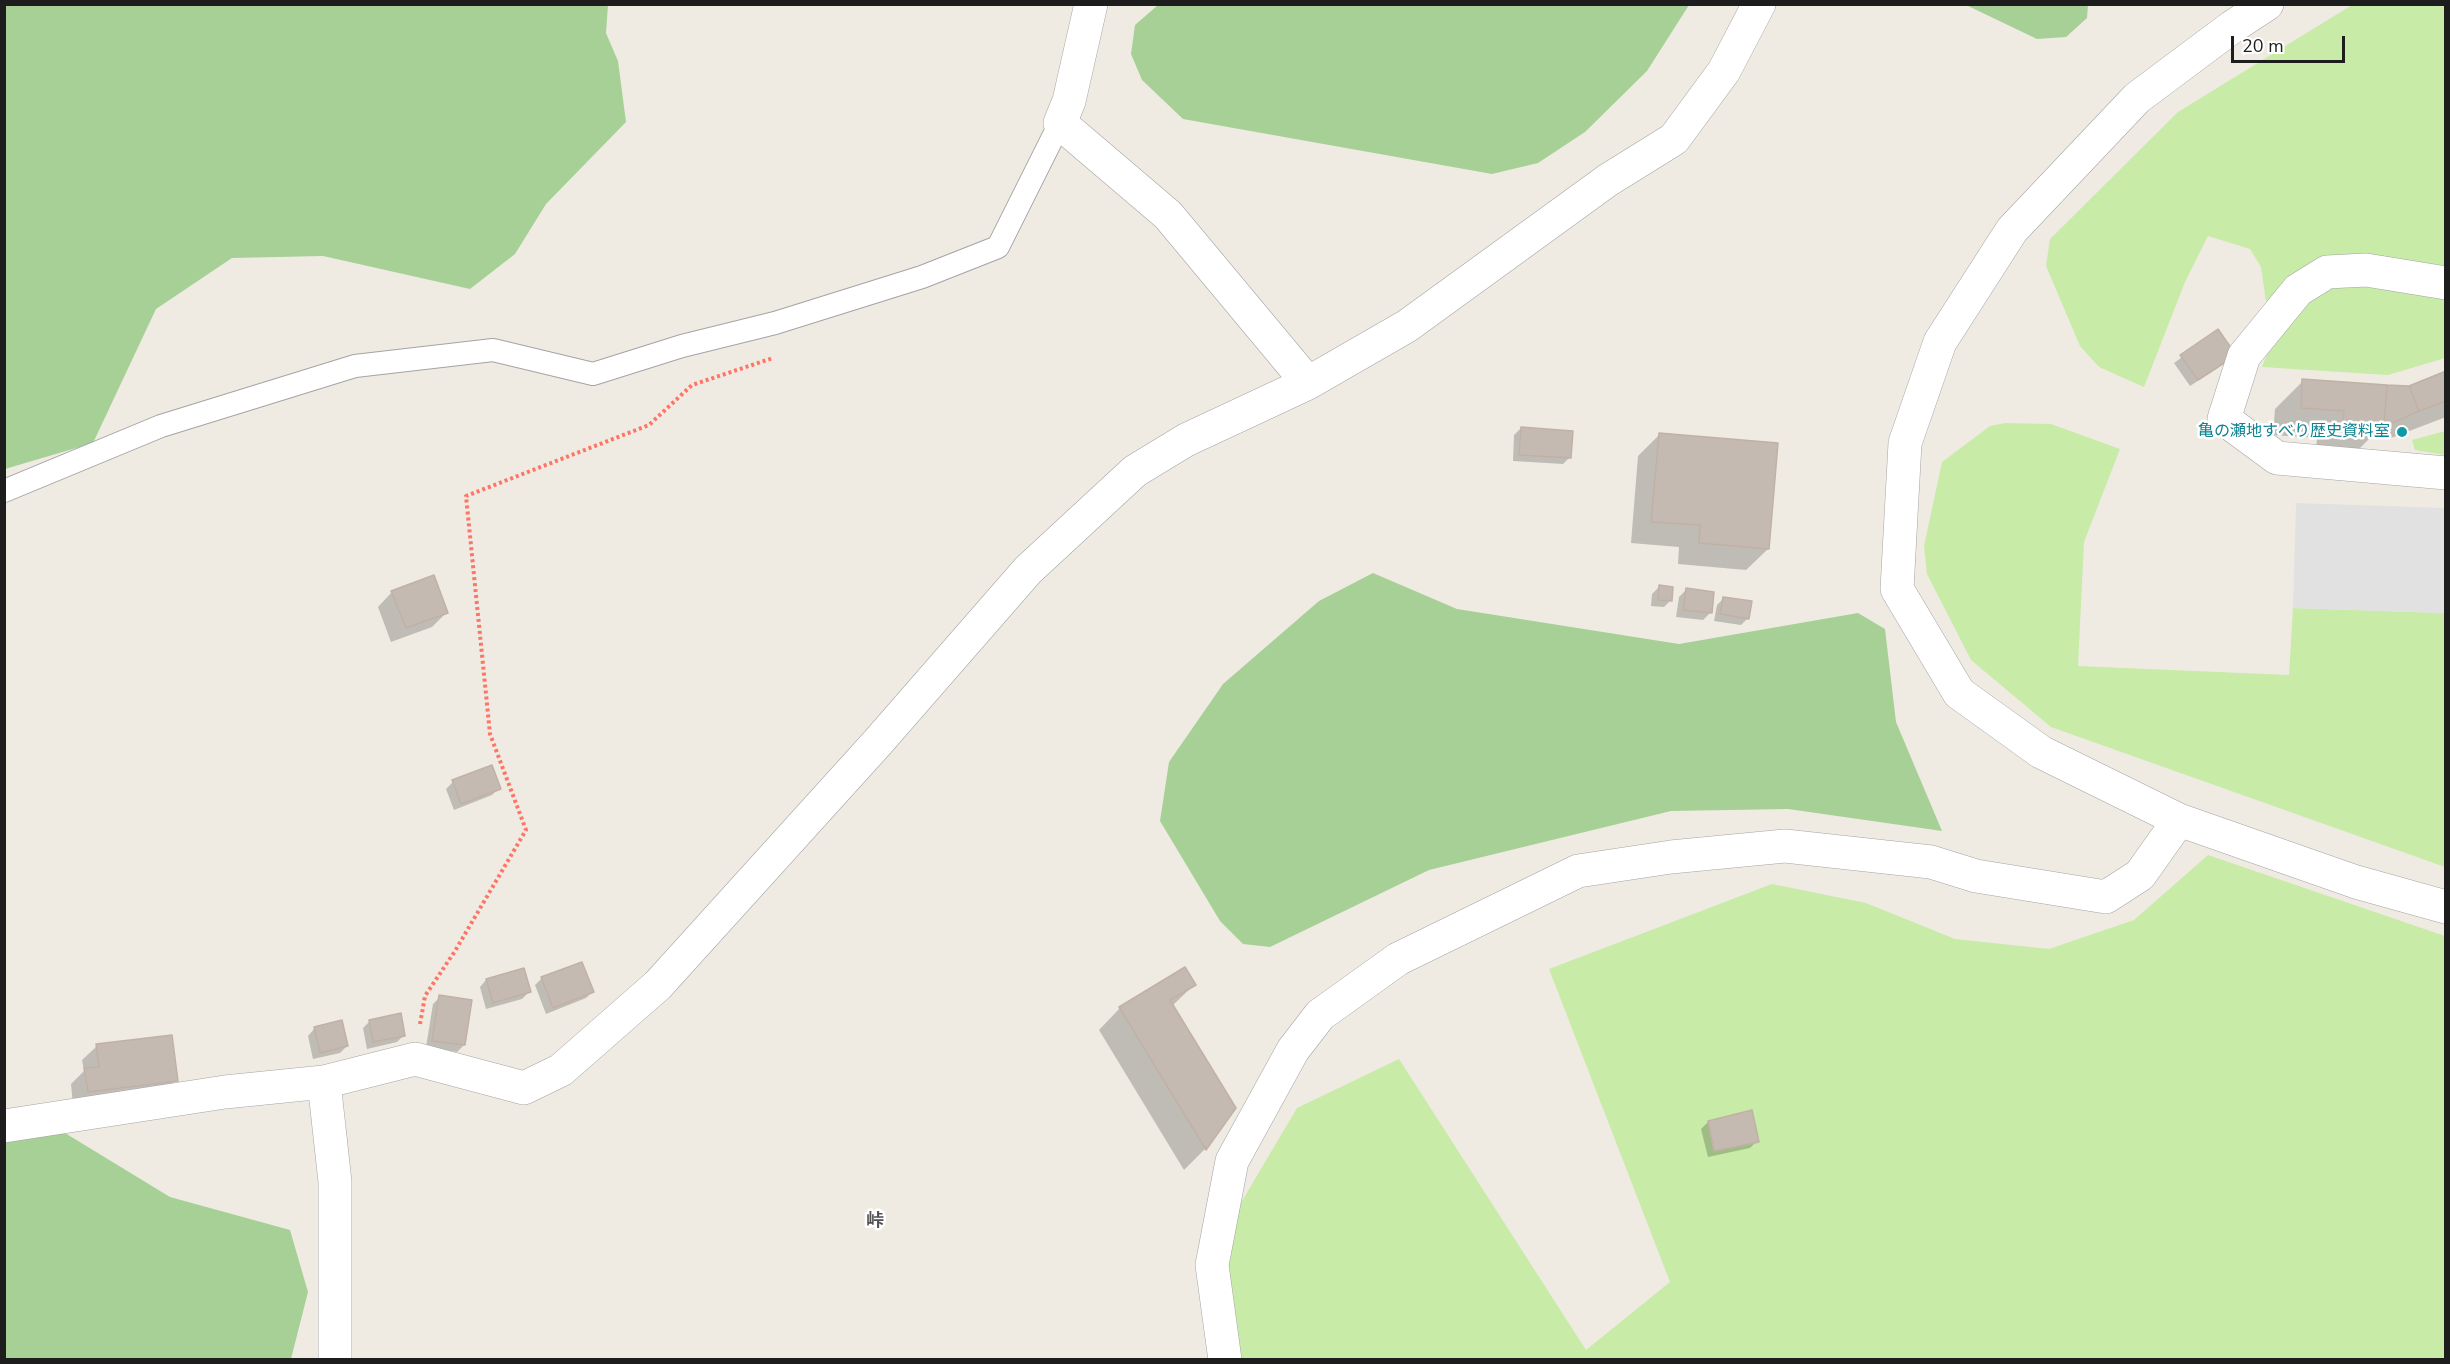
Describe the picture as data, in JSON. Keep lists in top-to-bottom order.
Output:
{
  "districts": ["峠"],
  "places": ["亀の瀬地すべり歴史資料室"],
  "scale_bar": "20 m"
}
